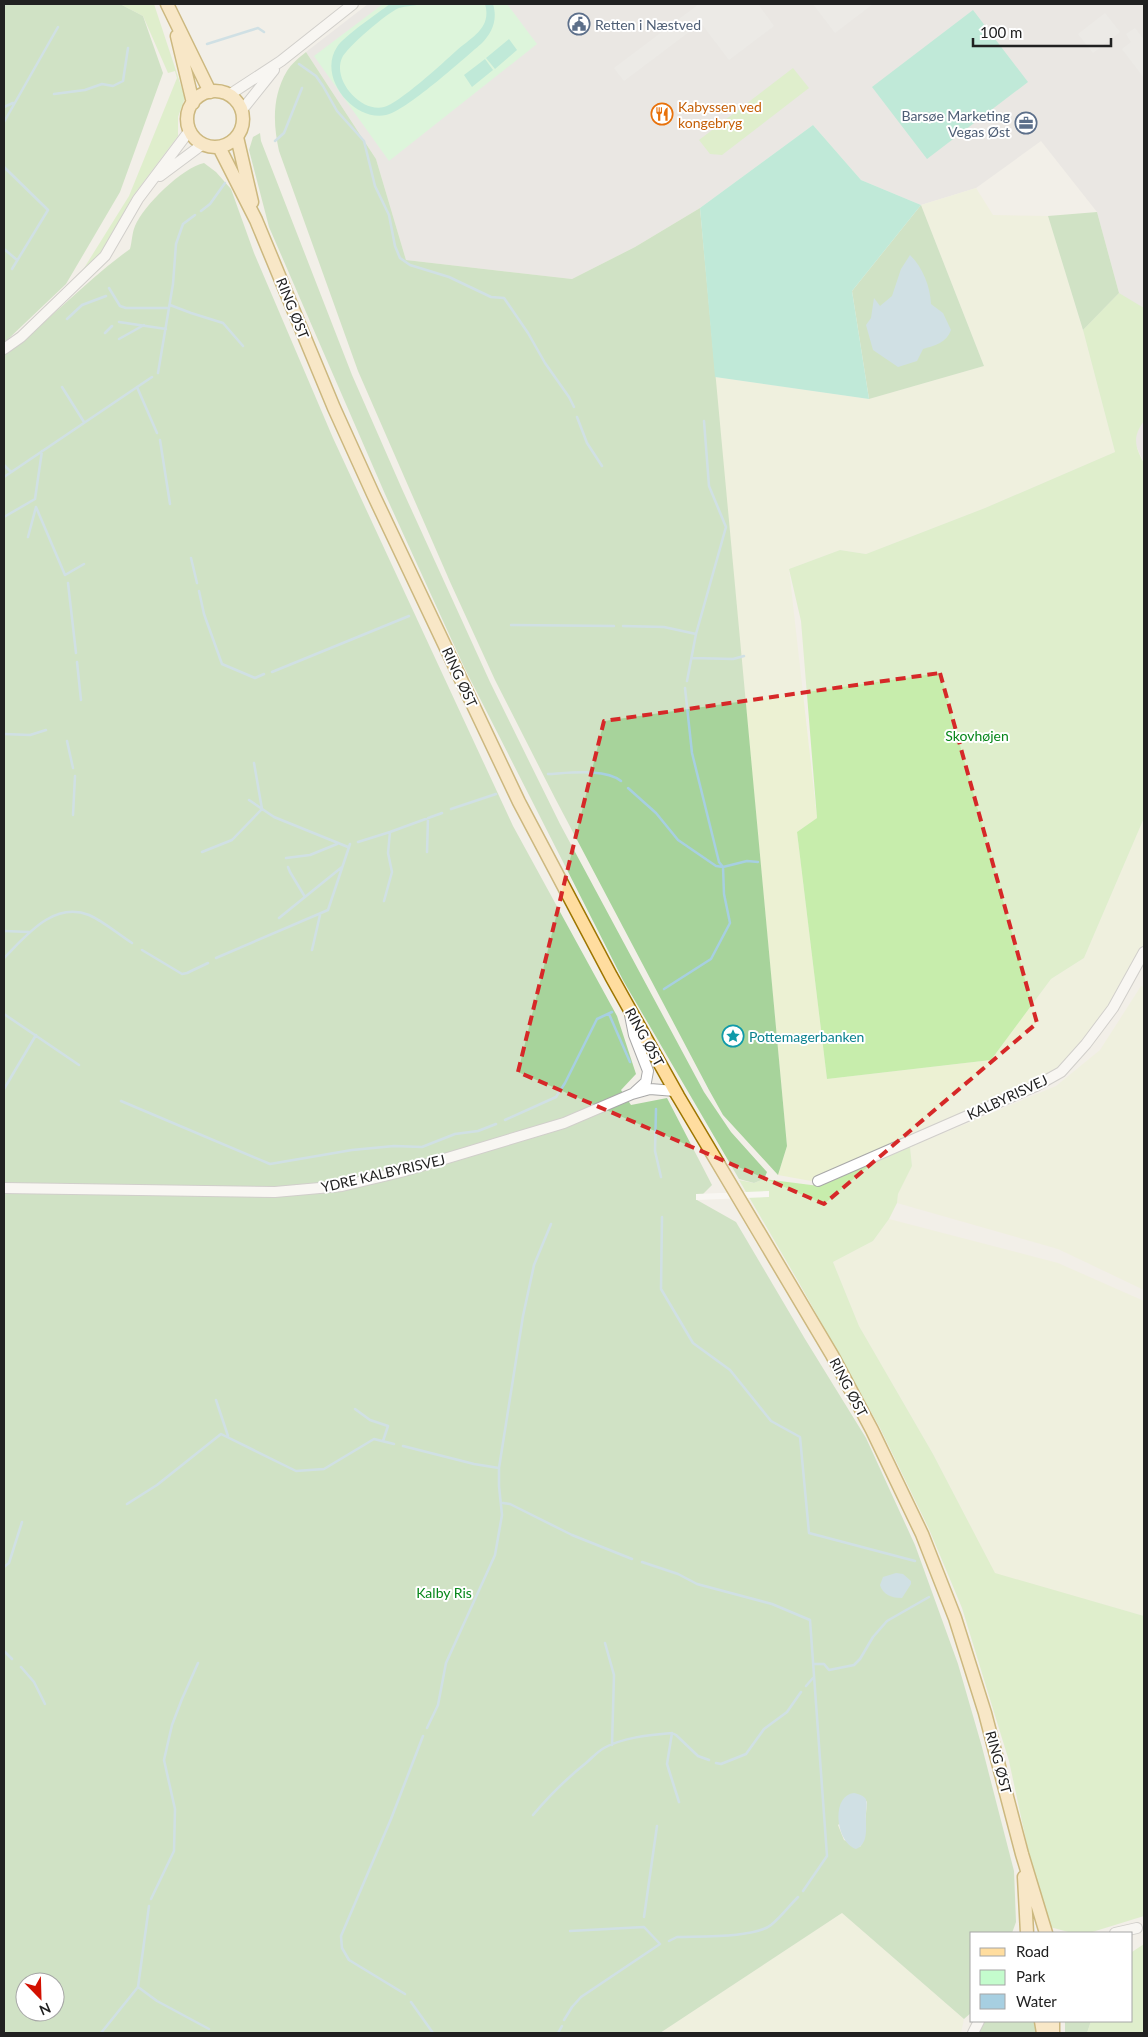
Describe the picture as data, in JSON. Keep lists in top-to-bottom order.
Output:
{
  "streets": {
    "main road": ["RING ØST"],
    "street": ["KALBYRISVEJ", "YDRE KALBYRISVEJ"]
  },
  "crossings": [
    ["RING ØST", "YDRE KALBYRISVEJ"]
  ],
  "parks": ["Skovhøjen", "Kalby Ris"],
  "places": {
    "public building": ["Retten i Næstved"],
    "restaurant": ["Kabyssen ved kongebryg"],
    "office": ["Barsøe Marketing Vegas Øst"],
    "place": ["Pottemagerbanken"]
  },
  "legend": ["Road", "Park", "Water"],
  "scale_bar": "100 m",
  "north": "bottom right"
}
